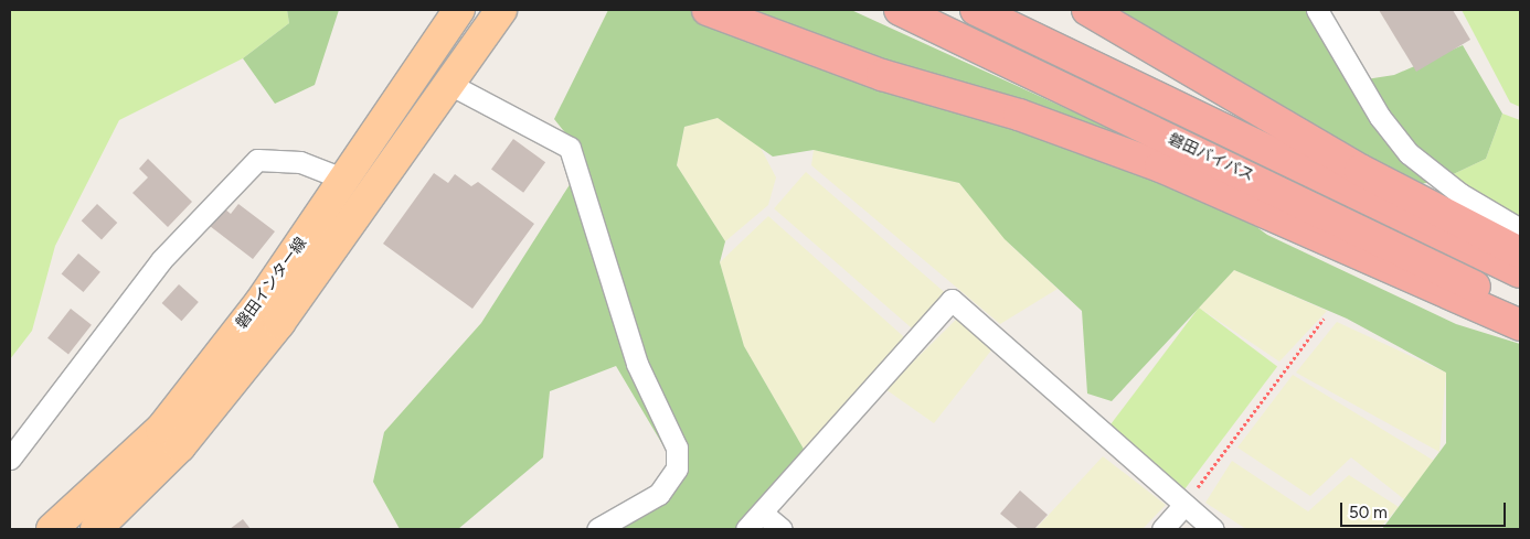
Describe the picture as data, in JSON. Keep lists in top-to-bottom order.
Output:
{
  "streets": {
    "highway": ["磐田バイパス"],
    "main road": ["磐田インター線"]
  },
  "scale_bar": "50 m"
}
